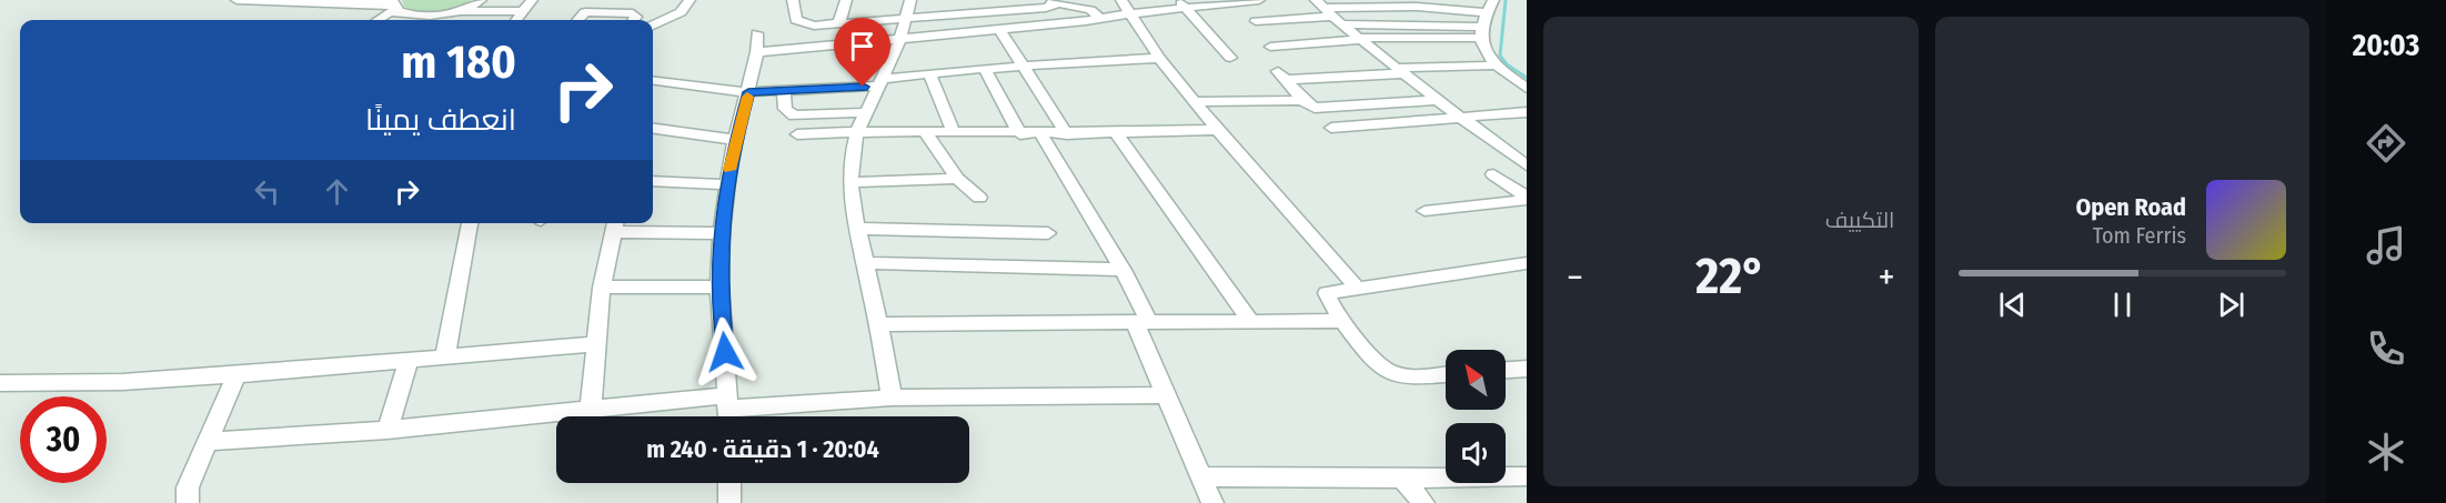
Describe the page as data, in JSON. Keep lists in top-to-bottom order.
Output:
{
  "north": "top left",
  "page": {
    "tabs": "20:03",
    "tile": "التكييف",
    "turn": ["180 m", "انعطف يمينًا"],
    "song": ["Open Road", "Tom Ferris"],
    "heat": ["−", "22°", "+"],
    "limit": "30",
    "trip": "20:04 · 1 دقيقة · 240 m"
  }
}
